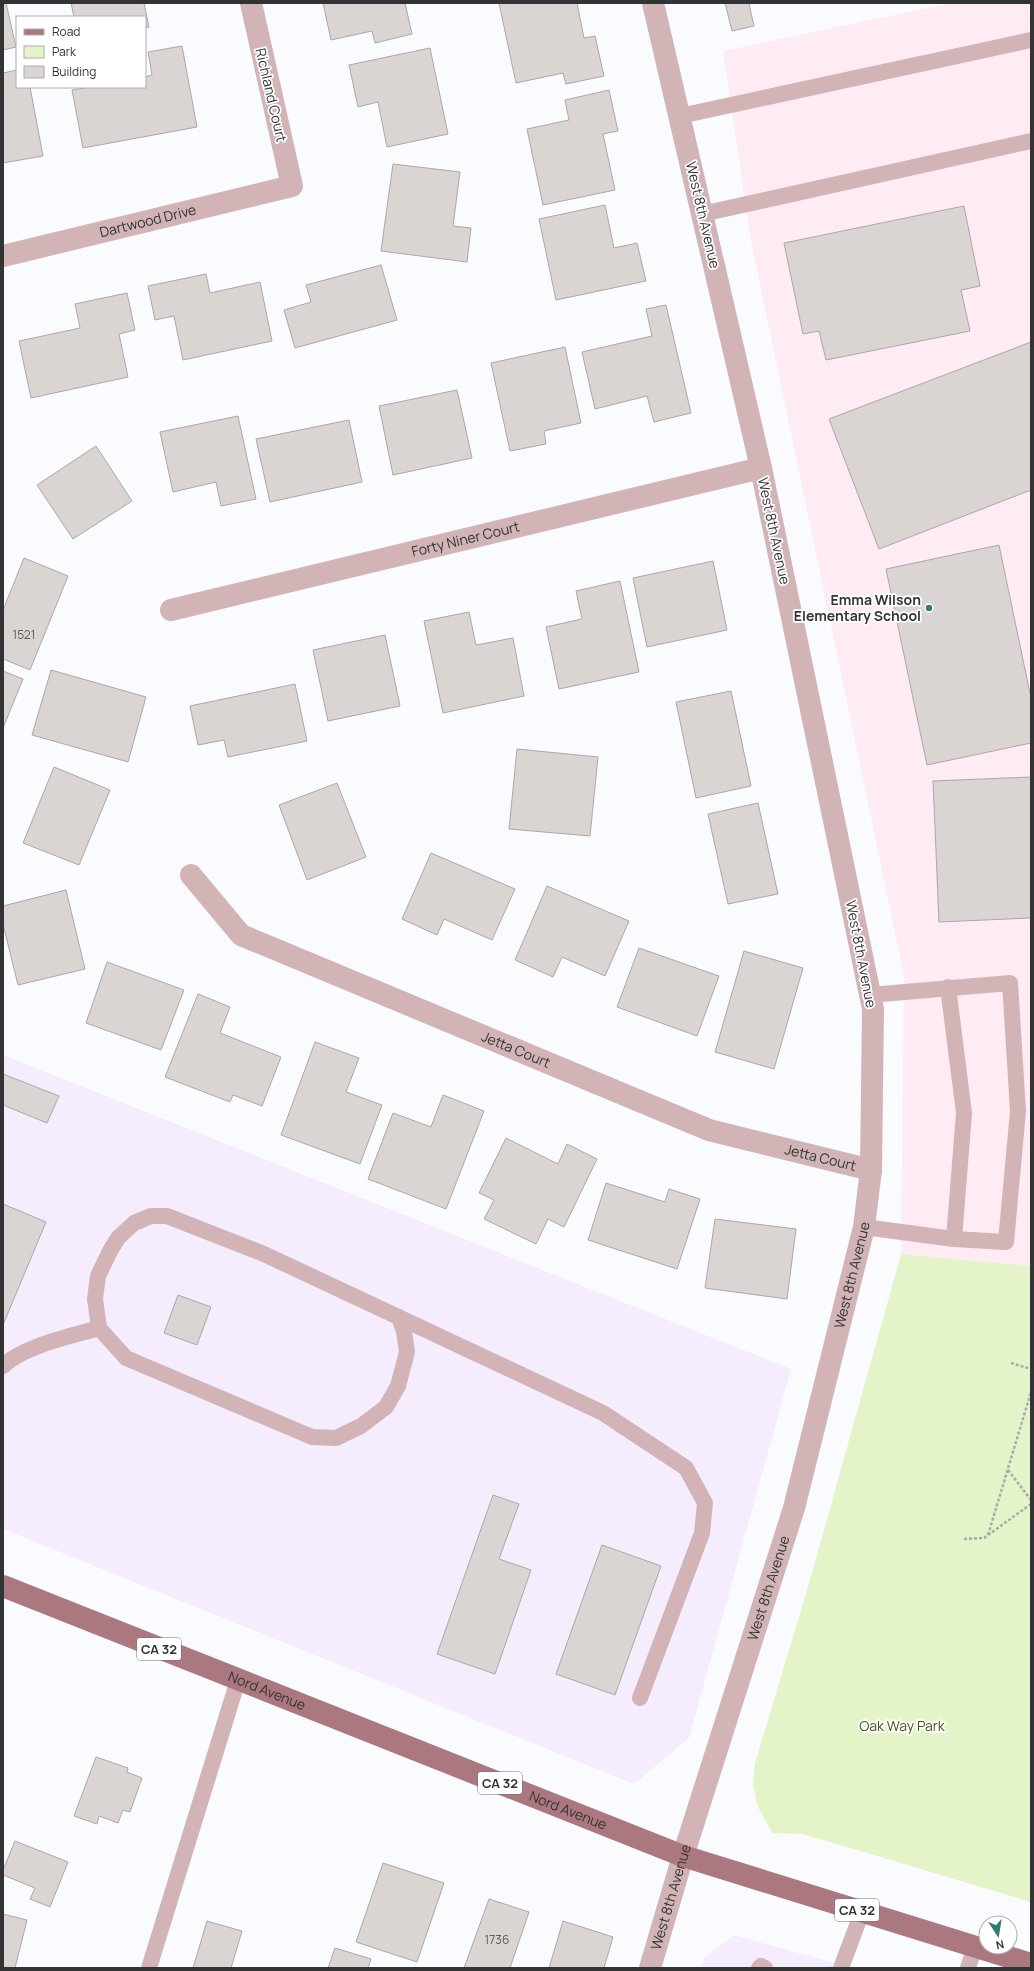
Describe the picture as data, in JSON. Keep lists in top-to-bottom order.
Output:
{
  "streets": {
    "main road": ["CA 32", "Nord Avenue"],
    "street": [
      "Richland Court",
      "West 8th Avenue",
      "Dartwood Drive",
      "Forty Niner Court",
      "Jetta Court"
    ]
  },
  "crossings": [
    ["Richland Court", "Dartwood Drive"],
    ["West 8th Avenue", "Forty Niner Court"],
    ["West 8th Avenue", "Jetta Court"],
    ["West 8th Avenue", "Nord Avenue"]
  ],
  "parks": ["Oak Way Park"],
  "places": ["Emma Wilson Elementary School"],
  "house_numbers": ["1521", "1736"],
  "legend": ["Road", "Park", "Building"],
  "north": "bottom"
}
